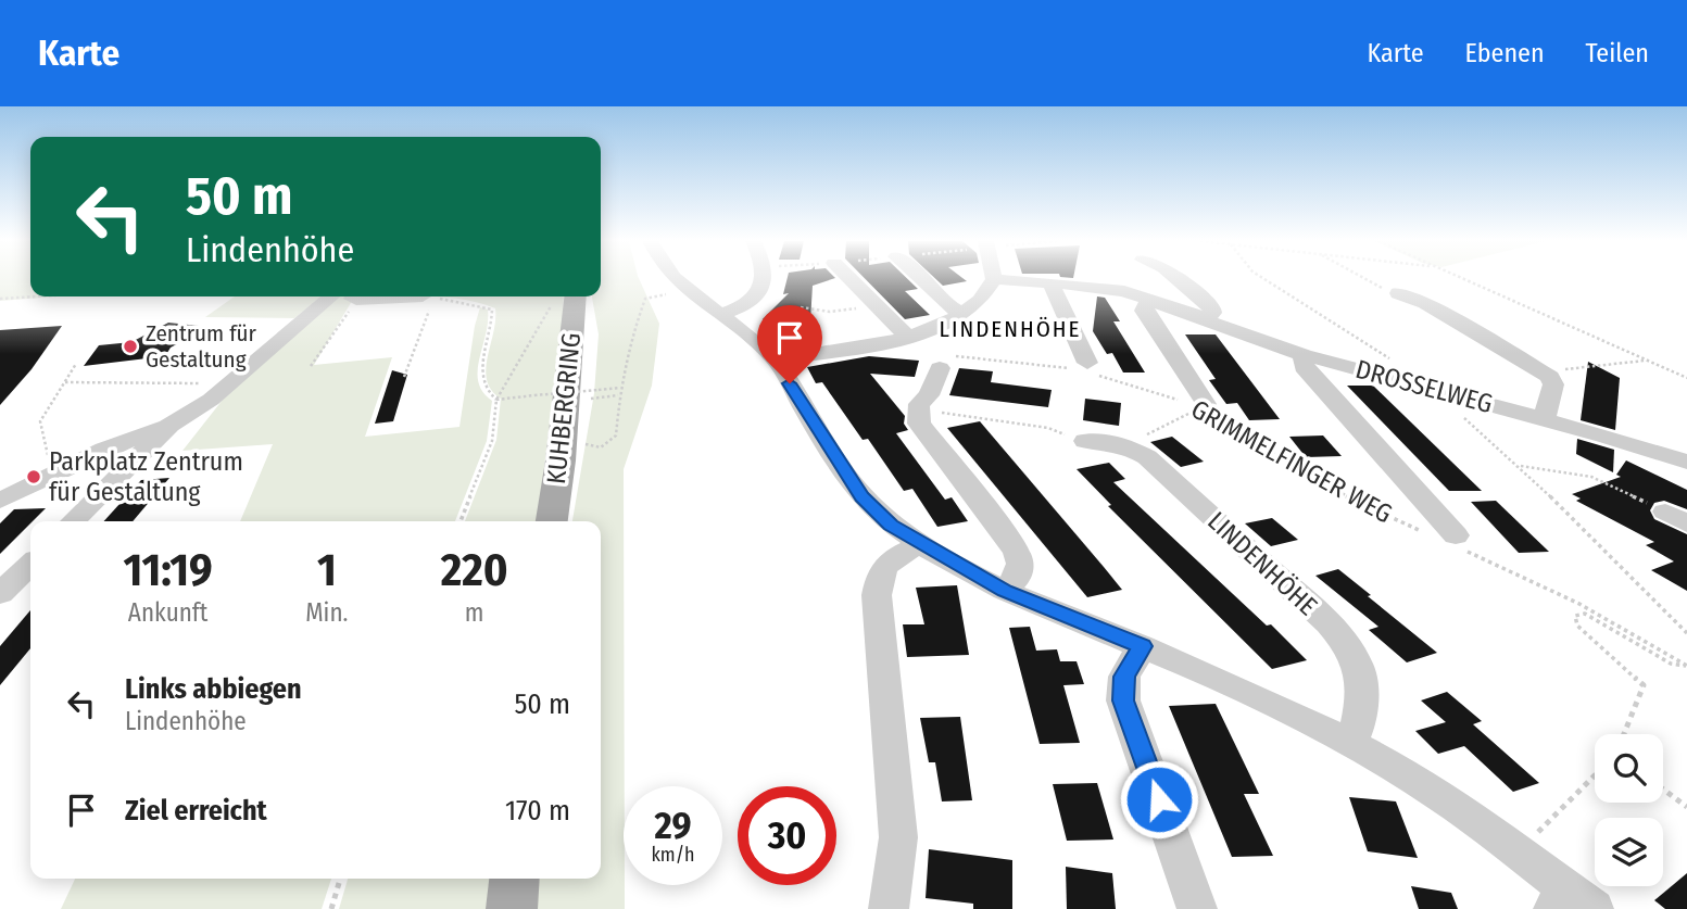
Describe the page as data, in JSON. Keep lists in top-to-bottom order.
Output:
{
  "streets": {
    "main road": ["KUHBERGRING"],
    "street": ["DROSSELWEG", "LINDENHÖHE"],
    "path": ["GRIMMELFINGER WEG"]
  },
  "districts": ["LINDENHÖHE"],
  "places": ["Zentrum für Gestaltung", "Parkplatz Zentrum für Gestaltung"],
  "page": {
    "header": "Karte",
    "nav": ["Karte", "Ebenen", "Teilen"],
    "turn": ["50 m", "Lindenhöhe"],
    "eta": [
      "11:19",
      "Ankunft",
      "1",
      "Min.",
      "220",
      "m"
    ],
    "list": [
      {
        "name": "Links abbiegen",
        "note": "Lindenhöhe",
        "value": "50 m"
      },
      {
        "name": "Ziel erreicht",
        "value": "170 m"
      }
    ],
    "speed": "29 km/h",
    "limit": "30"
  }
}
